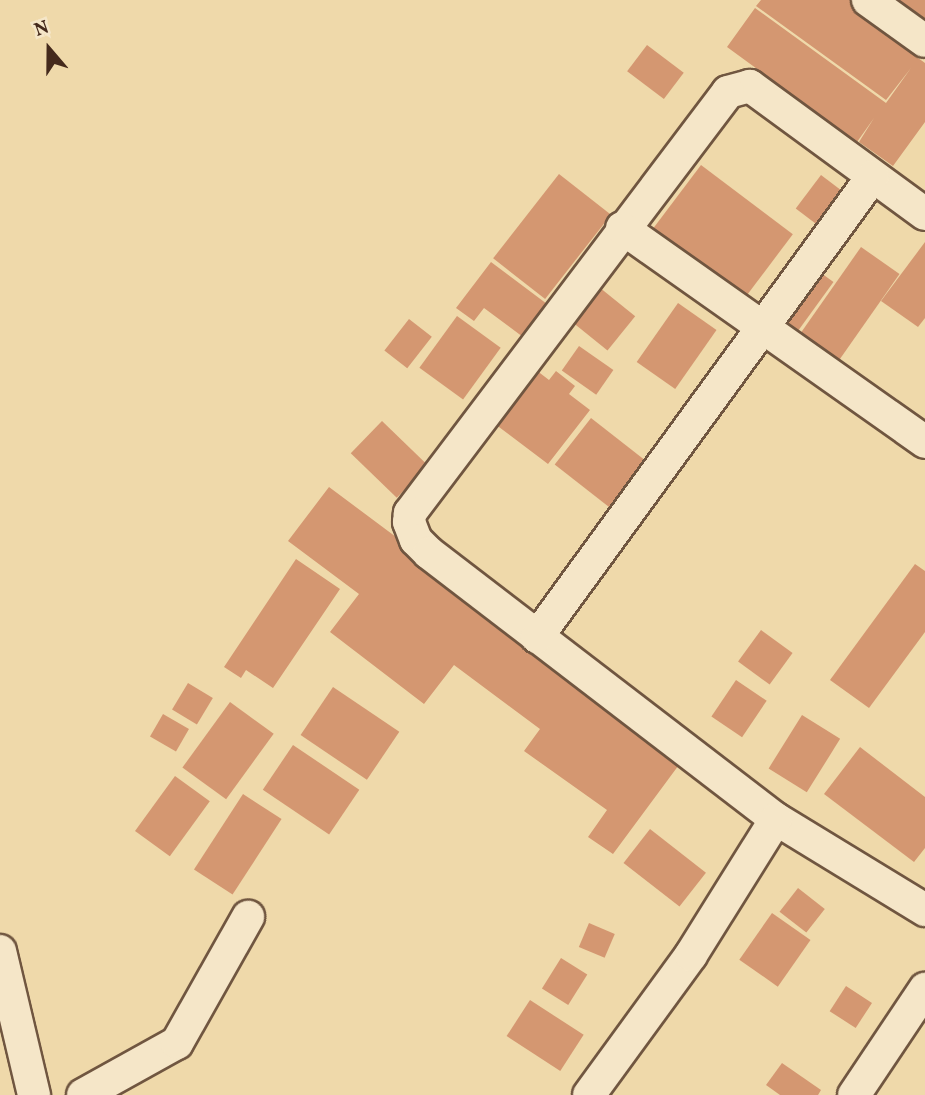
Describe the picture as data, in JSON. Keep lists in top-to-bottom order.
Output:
{
  "north": "top"
}
